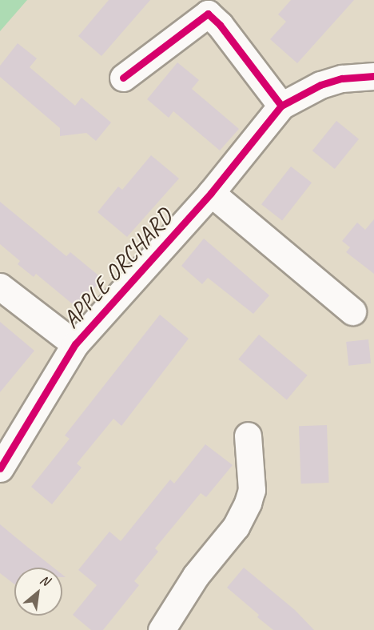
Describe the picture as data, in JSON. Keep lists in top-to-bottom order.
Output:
{
  "streets": {
    "street": ["APPLE ORCHARD"]
  },
  "north": "top right"
}
